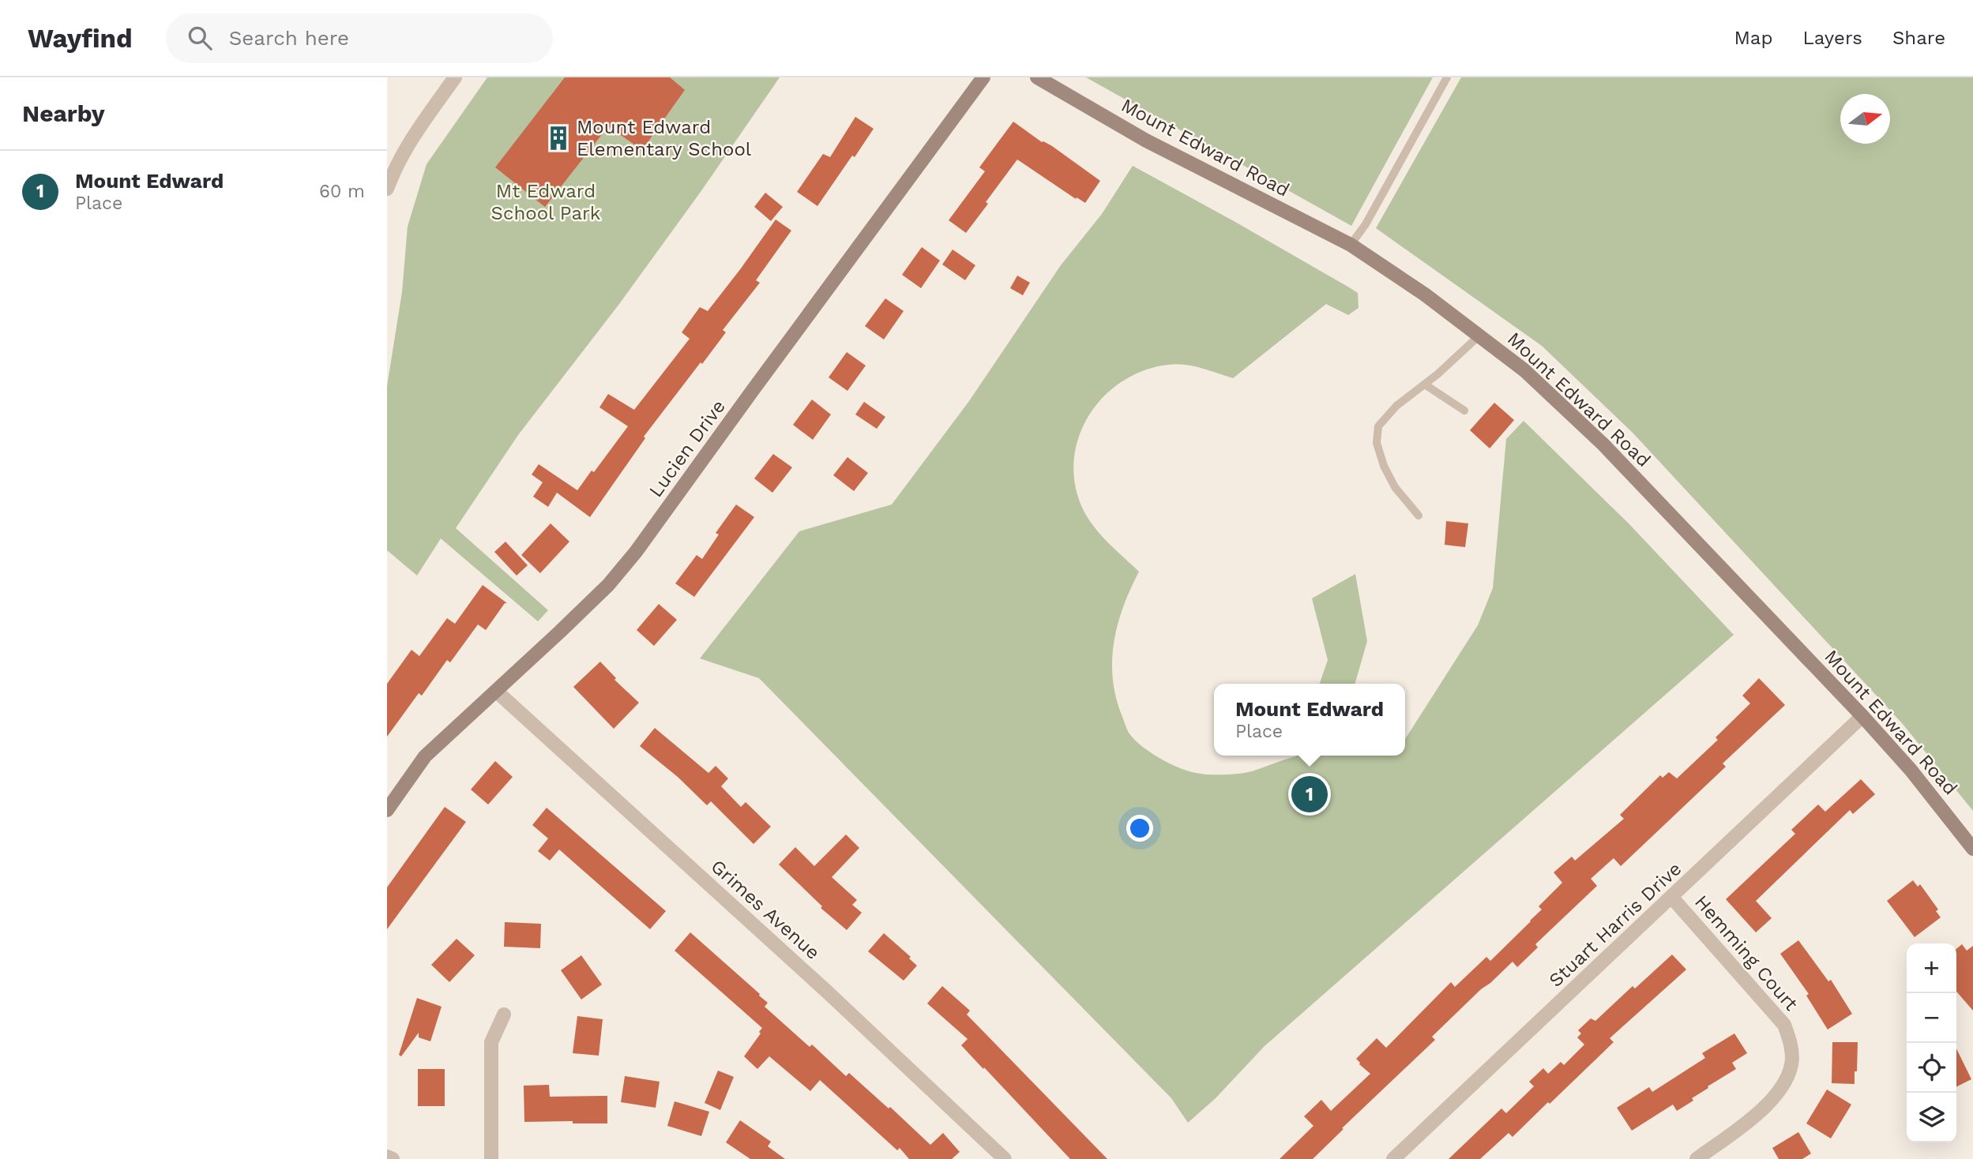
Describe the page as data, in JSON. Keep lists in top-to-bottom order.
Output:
{
  "streets": {
    "street": [
      "Mount Edward Road",
      "Lucien Drive",
      "Grimes Avenue",
      "Stuart Harris Drive",
      "Hemming Court"
    ]
  },
  "crossings": [
    ["Mount Edward Road", "Stuart Harris Drive"],
    ["Lucien Drive", "Grimes Avenue"],
    ["Stuart Harris Drive", "Hemming Court"]
  ],
  "parks": ["Mt Edward School Park"],
  "places": {
    "building": ["Mount Edward Elementary School"]
  },
  "north": "right",
  "page": {
    "header": "Wayfind",
    "search": "Search here",
    "nav": ["Map", "Layers", "Share"],
    "heading": "Nearby",
    "list": [
      {
        "mark": "1",
        "name": "Mount Edward",
        "note": "Place",
        "value": "60 m"
      }
    ],
    "popup": ["Mount Edward", "Place"],
    "pins": "1",
    "map_buttons": ["+", "−"]
  }
}
